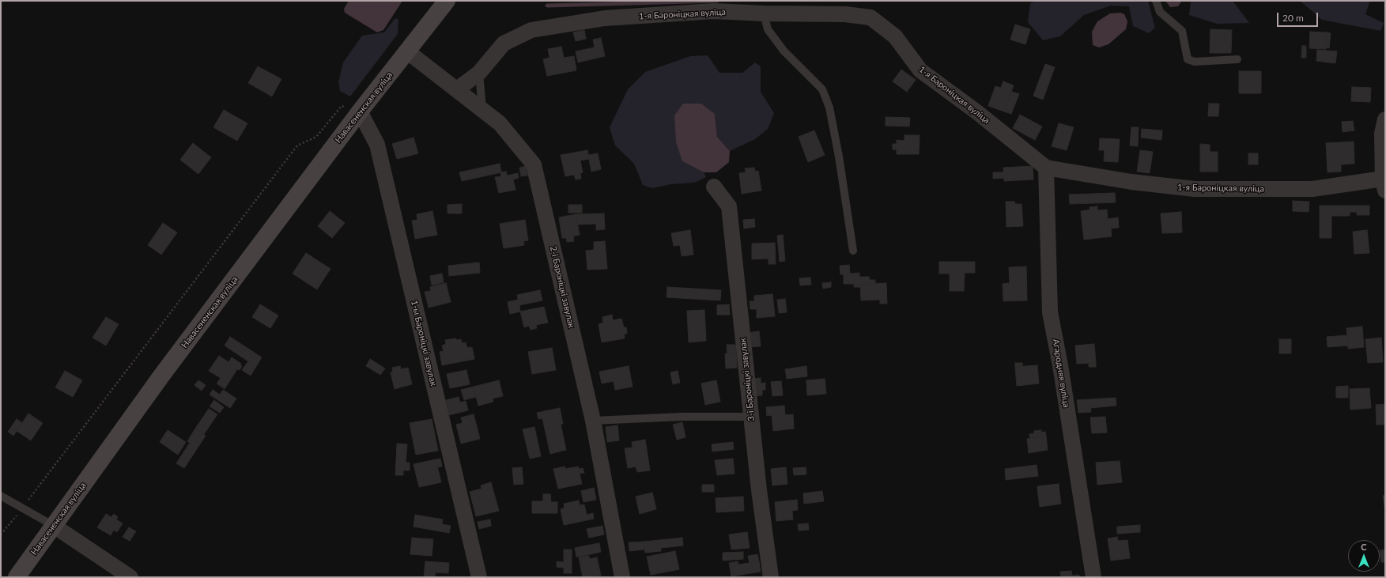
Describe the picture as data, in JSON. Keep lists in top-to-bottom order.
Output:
{
  "streets": {
    "main road": ["Навасененская вуліца"],
    "street": [
      "1-я Бароніцкая вуліца",
      "2-і Бароніцкі завулак",
      "1-ы Бароніцкі завулак",
      "Агародняя вуліца",
      "3-і Бароніцкі завулак"
    ]
  },
  "crossings": [
    ["1-я Бароніцкая вуліца", "2-і Бароніцкі завулак"],
    ["1-я Бароніцкая вуліца", "Агародняя вуліца"],
    ["Навасененская вуліца", "2-і Бароніцкі завулак"],
    ["Навасененская вуліца", "1-ы Бароніцкі завулак"]
  ],
  "scale_bar": "20 m",
  "north": "top"
}
